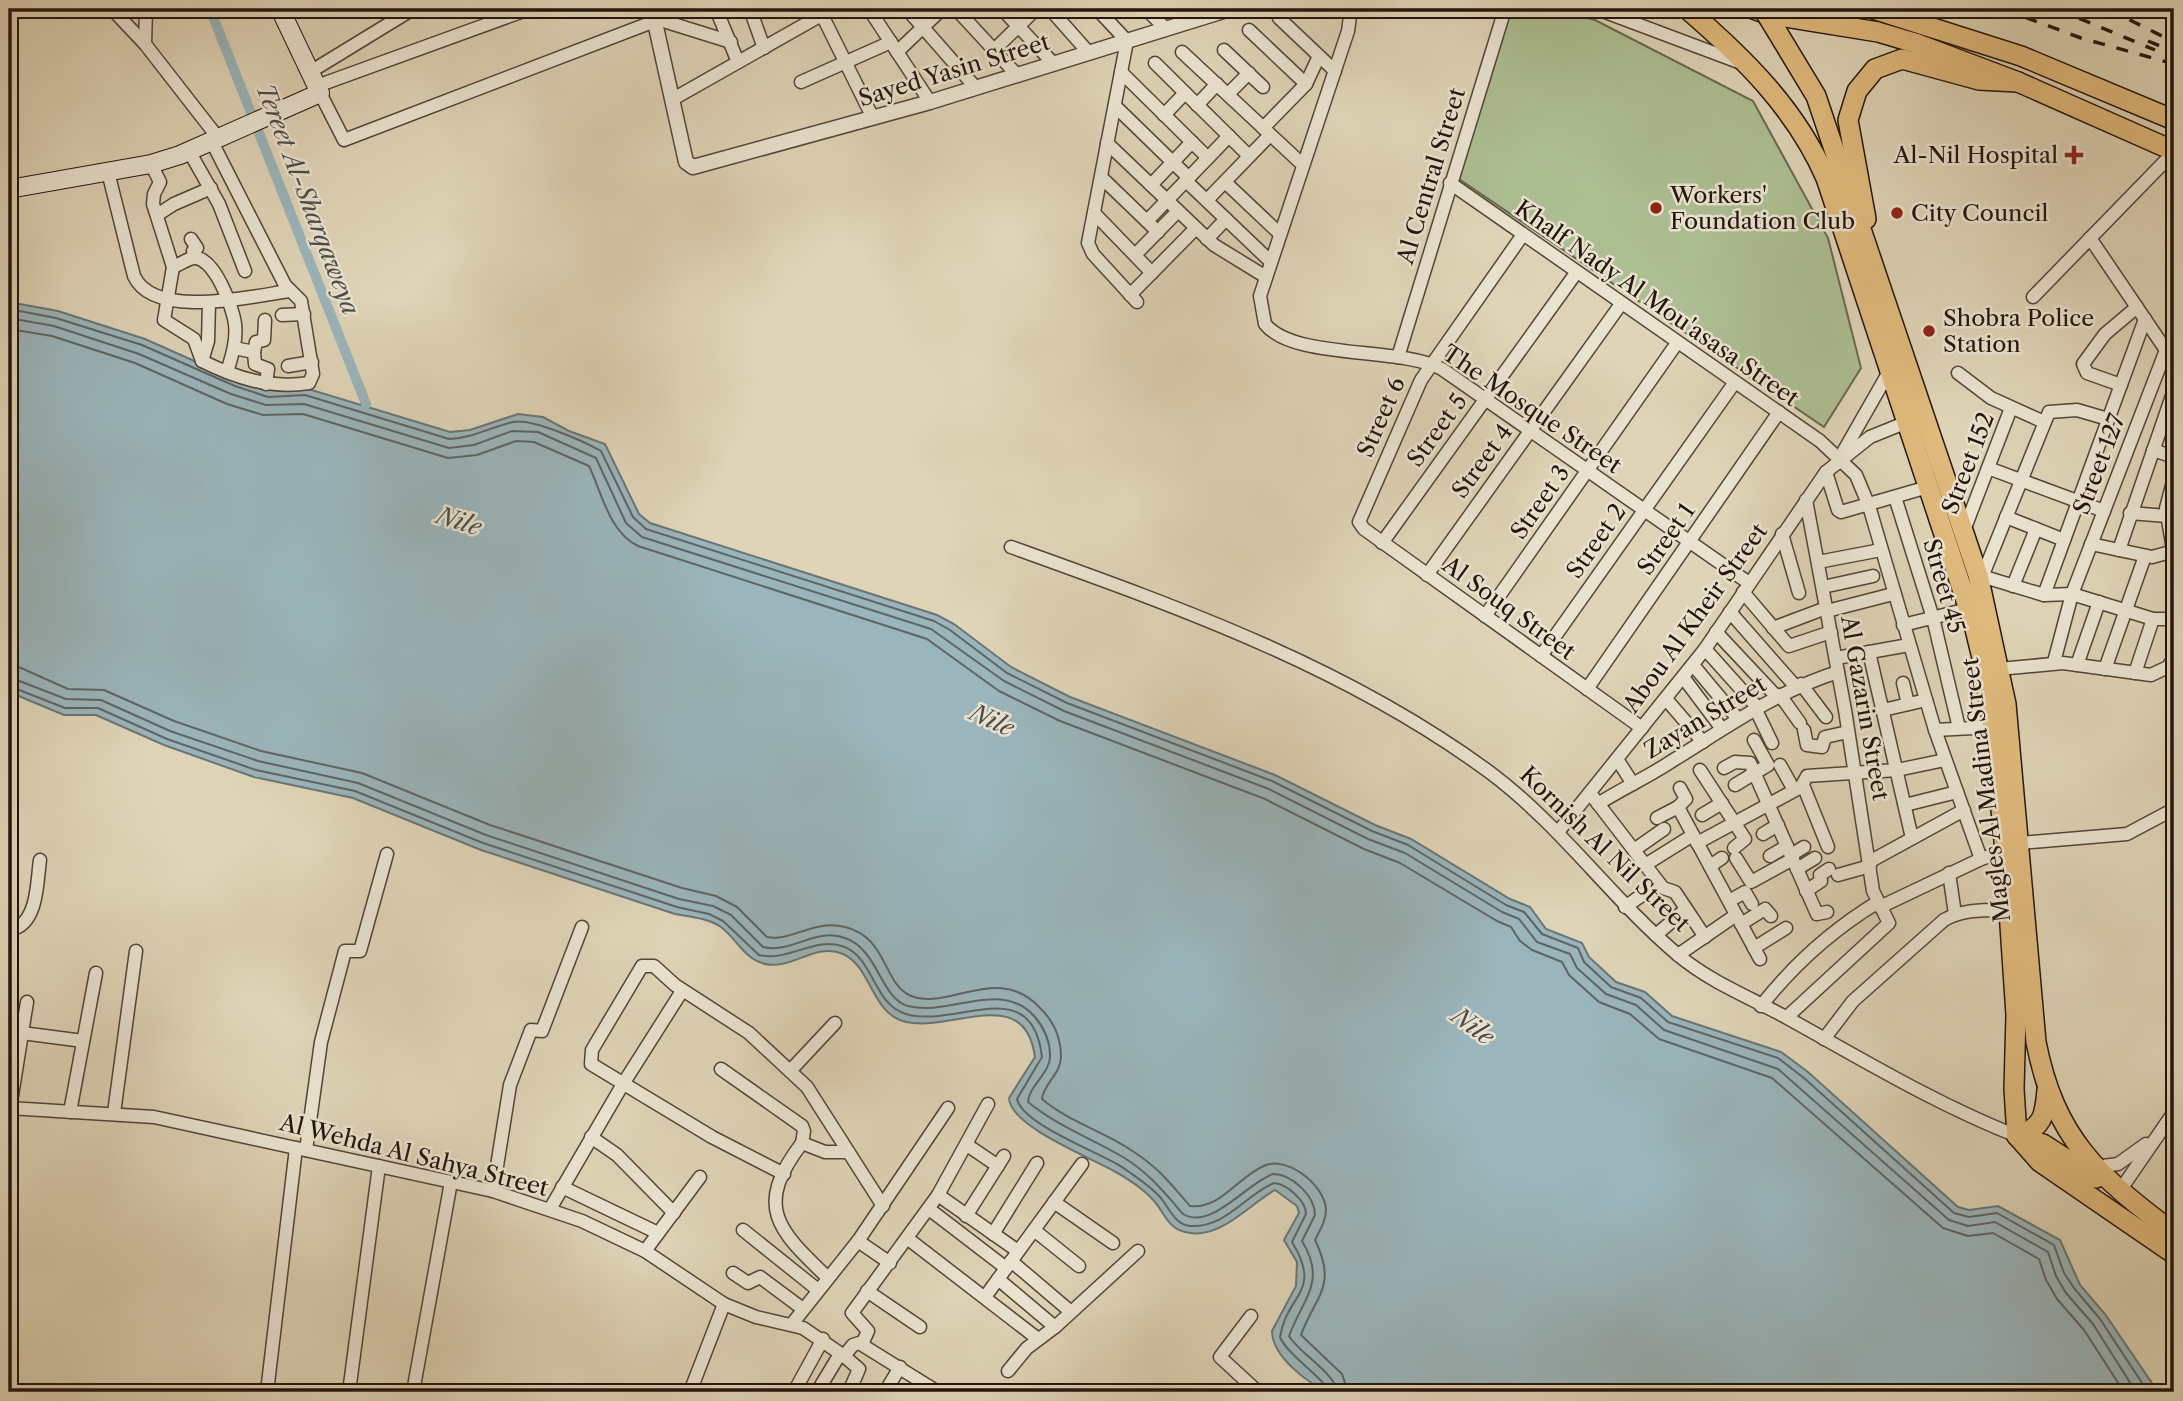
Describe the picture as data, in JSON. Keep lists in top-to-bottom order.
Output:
{
  "streets": {
    "main road": ["Magles Al Madina Street", "Kornish Al Nil Street"],
    "street": [
      "Sayed Yasin Street",
      "Al Central Street",
      "Khalf Nady Al Mou'asasa Street",
      "The Mosque Street",
      "Street 6",
      "Street 5",
      "Street 4",
      "Street 152",
      "Street 127",
      "Street 3",
      "Street 1",
      "Street 2",
      "Street 45",
      "Al Souq Street",
      "Abou Al Kheir Street",
      "Al Gazarin Street",
      "Zayan Street",
      "Al Wehda Al Sahya Street"
    ]
  },
  "crossings": [
    ["Al Central Street", "Khalf Nady Al Mou'asasa Street"],
    ["Al Central Street", "The Mosque Street"],
    ["Khalf Nady Al Mou'asasa Street", "Street 6"],
    ["Khalf Nady Al Mou'asasa Street", "Street 5"],
    ["Khalf Nady Al Mou'asasa Street", "Street 4"],
    ["Khalf Nady Al Mou'asasa Street", "Street 3"],
    ["Khalf Nady Al Mou'asasa Street", "Street 1"],
    ["Khalf Nady Al Mou'asasa Street", "Street 2"],
    ["Khalf Nady Al Mou'asasa Street", "Abou Al Kheir Street"],
    ["The Mosque Street", "Street 6"],
    ["The Mosque Street", "Street 5"],
    ["The Mosque Street", "Street 4"],
    ["The Mosque Street", "Street 3"],
    ["The Mosque Street", "Street 1"],
    ["The Mosque Street", "Street 2"],
    ["The Mosque Street", "Abou Al Kheir Street"],
    ["Street 6", "Al Souq Street"],
    ["Street 5", "Al Souq Street"],
    ["Street 4", "Al Souq Street"],
    ["Street 152", "Magles Al Madina Street"],
    ["Street 3", "Al Souq Street"],
    ["Street 1", "Al Souq Street"],
    ["Street 2", "Al Souq Street"],
    ["Al Souq Street", "Abou Al Kheir Street"],
    ["Abou Al Kheir Street", "Al Gazarin Street"],
    ["Abou Al Kheir Street", "Magles Al Madina Street"],
    ["Abou Al Kheir Street", "Kornish Al Nil Street"],
    ["Al Gazarin Street", "Zayan Street"],
    ["Al Gazarin Street", "Kornish Al Nil Street"],
    ["Magles Al Madina Street", "Kornish Al Nil Street"]
  ],
  "water": ["Tereet Al-Sharqaweya", "Nile"],
  "places": {
    "health": ["Al-Nil Hospital"],
    "other": ["Workers' Foundation Club", "City Council", "Shobra Police Station"]
  }
}
